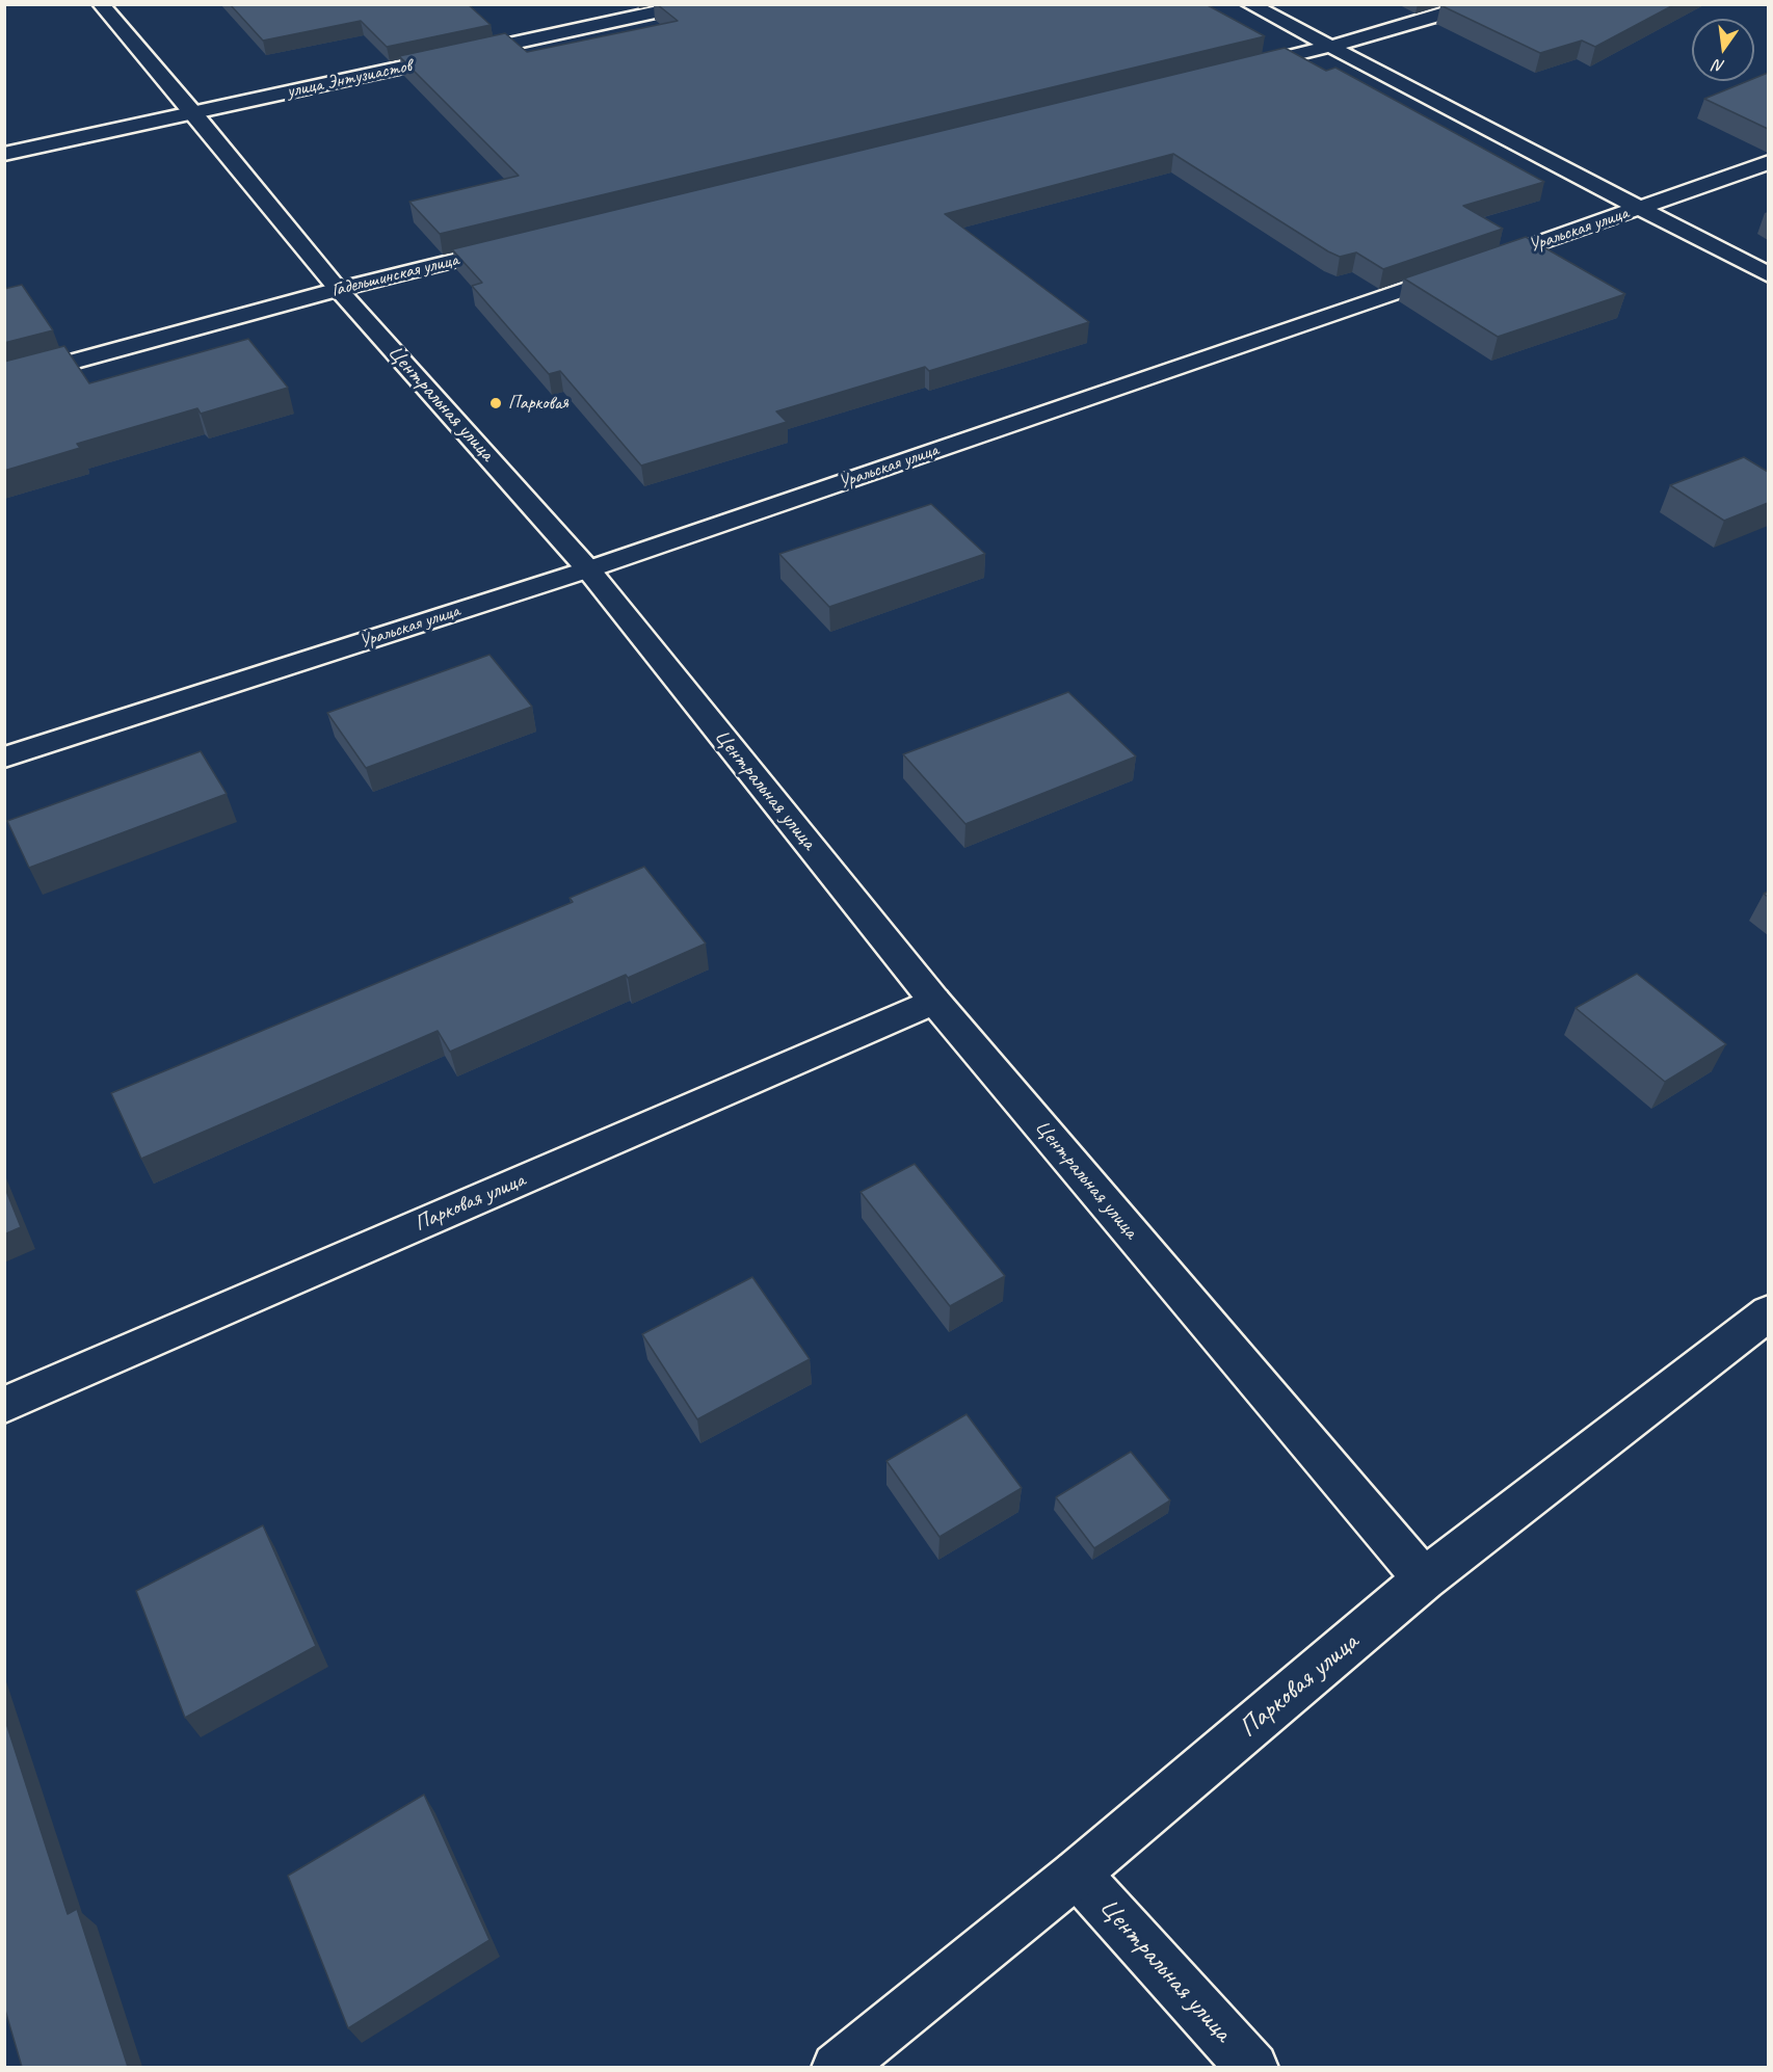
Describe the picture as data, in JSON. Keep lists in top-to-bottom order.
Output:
{
  "streets": {
    "street": [
      "улица Энтузиастов",
      "Уральская улица",
      "Гадельшинская улица",
      "Центральная улица",
      "Парковая улица"
    ]
  },
  "crossings": [
    ["улица Энтузиастов", "Центральная улица"],
    ["Уральская улица", "Центральная улица"],
    ["Гадельшинская улица", "Центральная улица"],
    ["Центральная улица", "Парковая улица"]
  ],
  "places": ["Парковая"],
  "north": "bottom"
}
